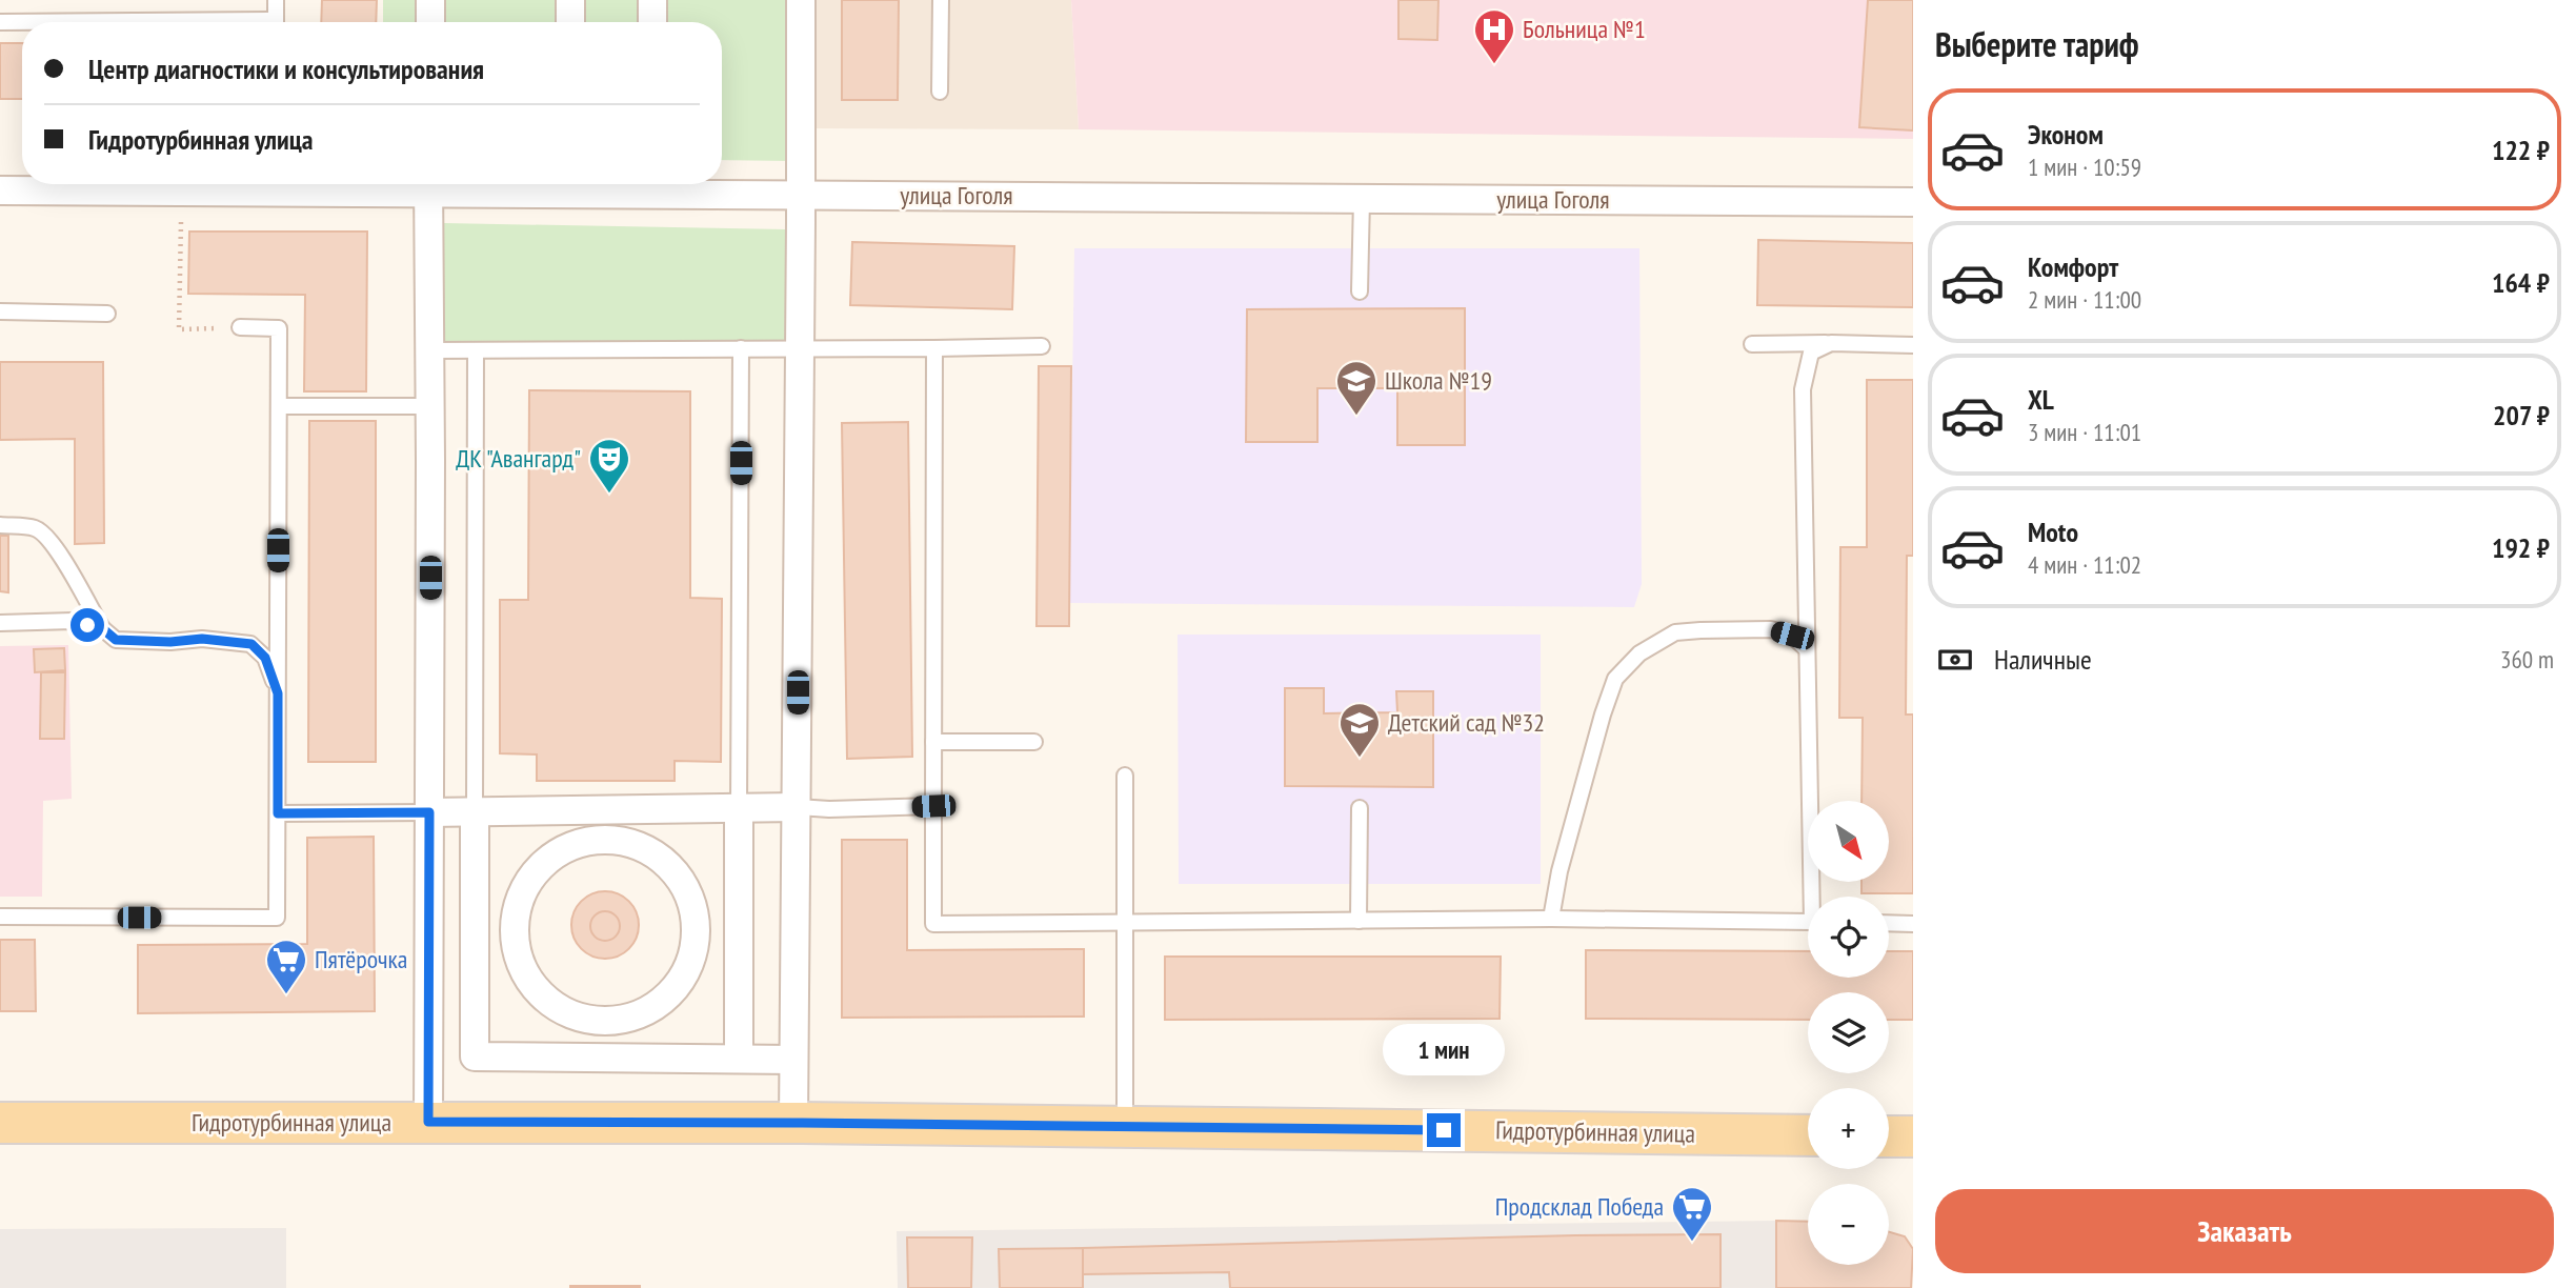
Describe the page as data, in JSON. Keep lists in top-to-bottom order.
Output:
{
  "streets": {
    "main road": ["Гидротурбинная улица"],
    "street": ["улица Гоголя"]
  },
  "places": {
    "hospital": ["Больница №1"],
    "school or university": ["Школа №19", "Детский сад №32"],
    "theatre": ["ДК \"Авангард\""],
    "supermarket": ["Пятёрочка", "Продсклад Победа"]
  },
  "north": "bottom right",
  "page": {
    "heading": "Выберите тариф",
    "banner": ["Центр диагностики и консультирования", "Гидротурбинная улица"],
    "list": [
      {
        "name": "Эконом",
        "note": "1 мин · 10:59",
        "value": "122 ₽"
      },
      {
        "name": "Комфорт",
        "note": "2 мин · 11:00",
        "value": "164 ₽"
      },
      {
        "name": "XL",
        "note": "3 мин · 11:01",
        "value": "207 ₽"
      },
      {
        "name": "Moto",
        "note": "4 мин · 11:02",
        "value": "192 ₽"
      }
    ],
    "pay": ["Наличные", "360 m"],
    "map_buttons": ["+", "−"],
    "bubble": "1 мин",
    "buttons": "Заказать"
  }
}
